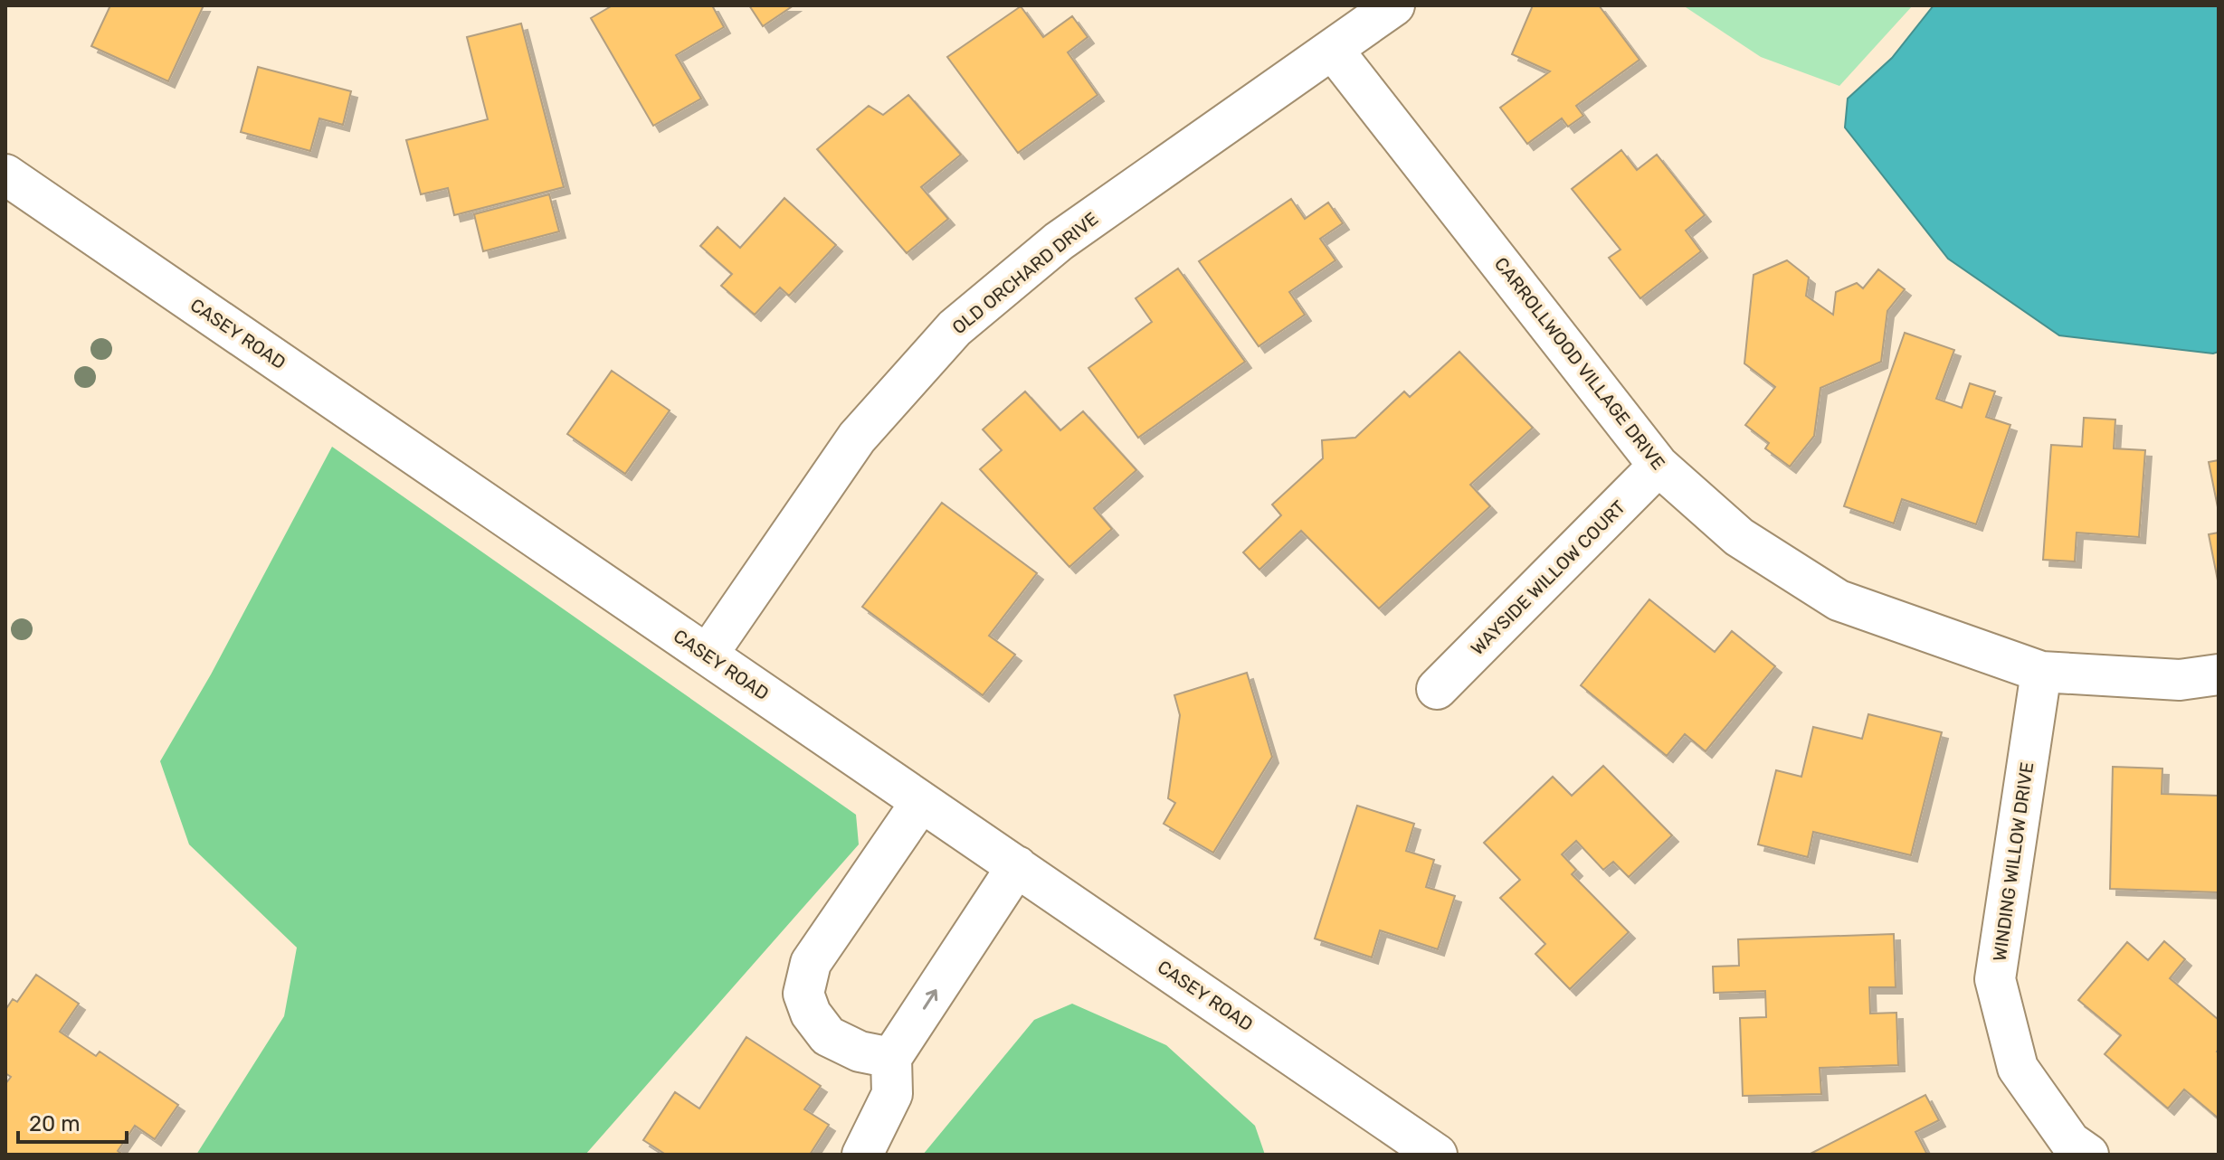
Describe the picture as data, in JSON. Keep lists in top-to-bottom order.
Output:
{
  "streets": {
    "street": [
      "OLD ORCHARD DRIVE",
      "CASEY ROAD",
      "CARROLLWOOD VILLAGE DRIVE",
      "WAYSIDE WILLOW COURT",
      "WINDING WILLOW DRIVE"
    ]
  },
  "crossings": [
    ["OLD ORCHARD DRIVE", "CASEY ROAD"],
    ["OLD ORCHARD DRIVE", "CARROLLWOOD VILLAGE DRIVE"],
    ["CARROLLWOOD VILLAGE DRIVE", "WAYSIDE WILLOW COURT"],
    ["CARROLLWOOD VILLAGE DRIVE", "WINDING WILLOW DRIVE"]
  ],
  "scale_bar": "20 m"
}
